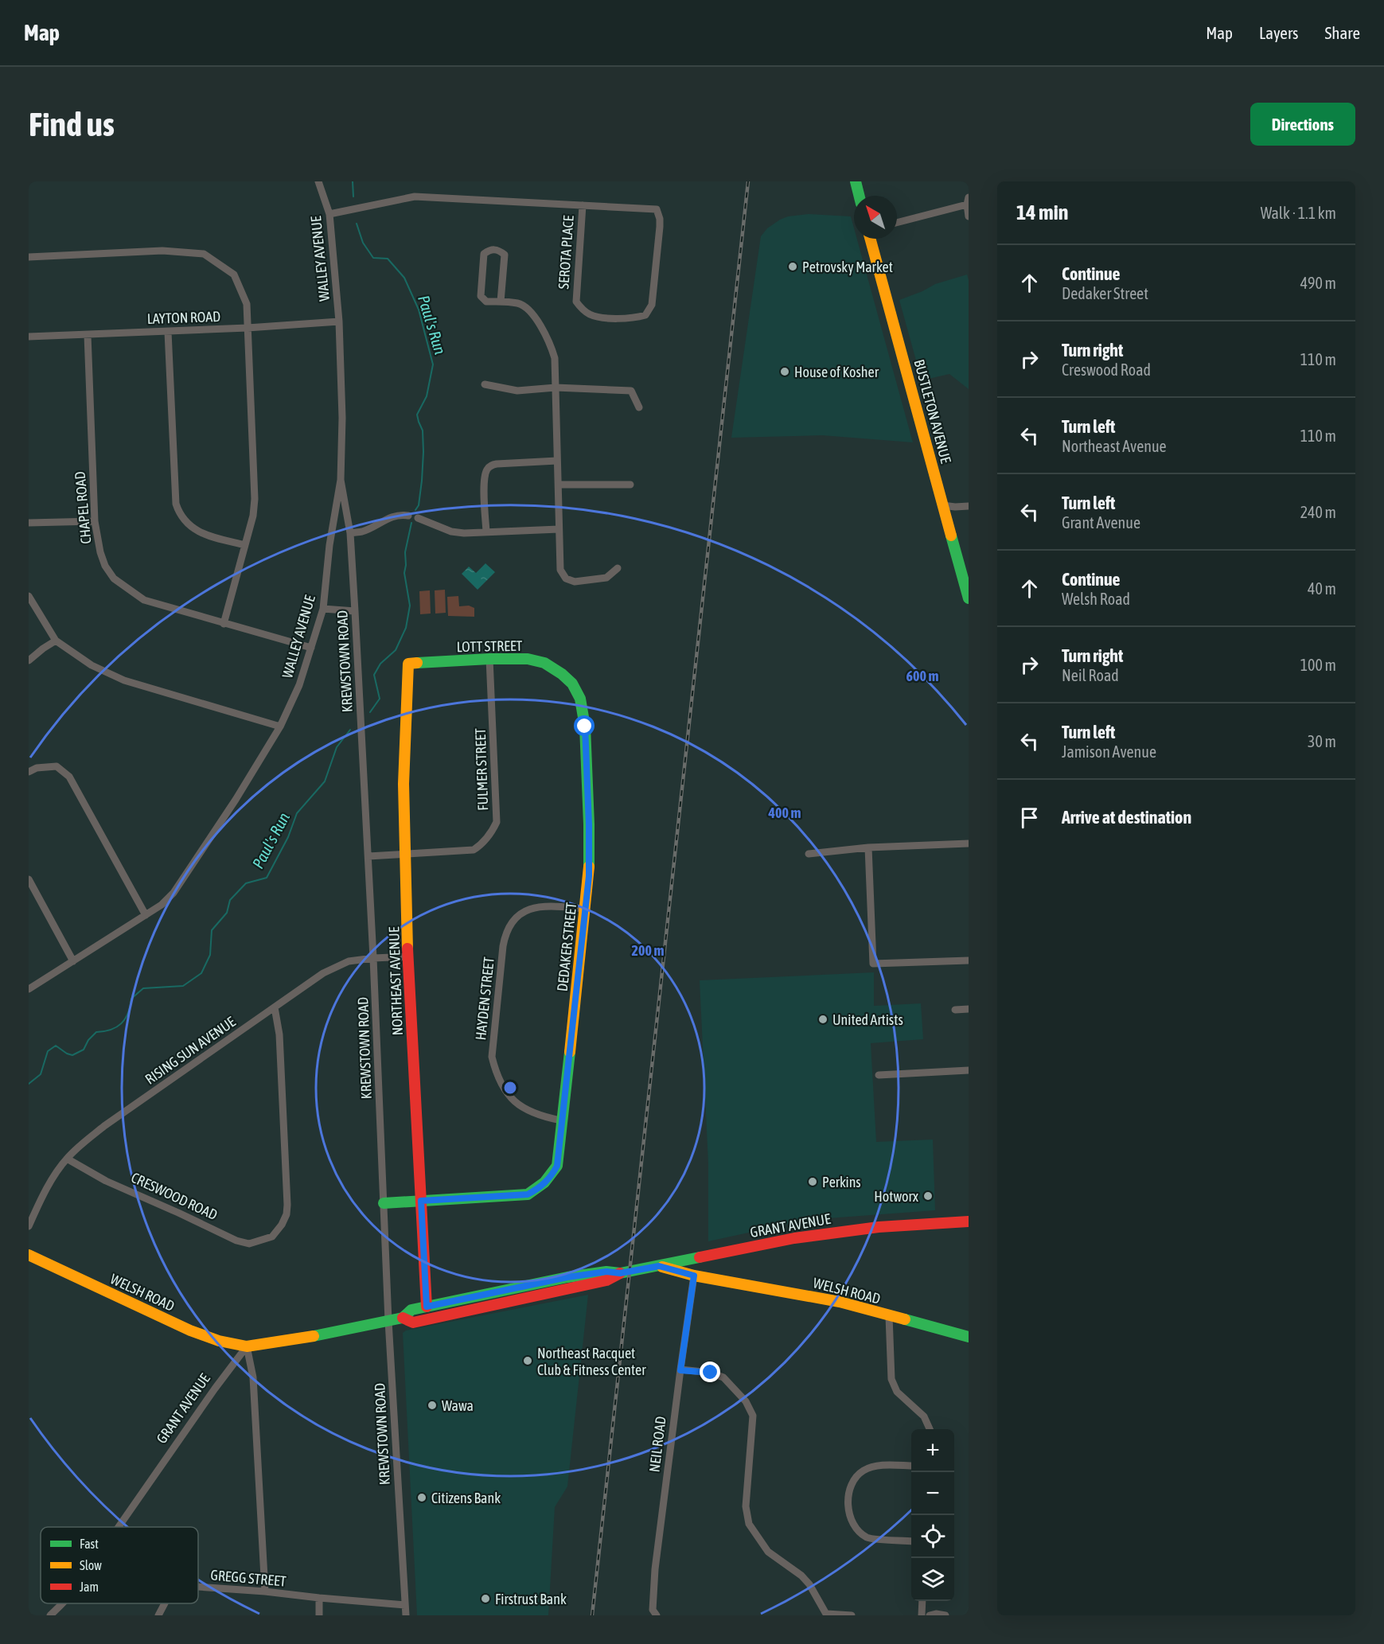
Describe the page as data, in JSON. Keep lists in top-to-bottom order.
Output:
{
  "streets": {
    "main road": [
      "BUSTLETON AVENUE",
      "LOTT STREET",
      "DEDAKER STREET",
      "NORTHEAST AVENUE",
      "GRANT AVENUE",
      "WELSH ROAD"
    ],
    "street": [
      "SEROTA PLACE",
      "WALLEY AVENUE",
      "LAYTON ROAD",
      "CHAPEL ROAD",
      "KREWSTOWN ROAD",
      "FULMER STREET",
      "HAYDEN STREET",
      "RISING SUN AVENUE",
      "CRESWOOD ROAD",
      "NEIL ROAD",
      "GREGG STREET"
    ]
  },
  "crossings": [
    ["SEROTA PLACE", "WALLEY AVENUE"],
    ["WALLEY AVENUE", "LAYTON ROAD"],
    ["WALLEY AVENUE", "CHAPEL ROAD"],
    ["WALLEY AVENUE", "KREWSTOWN ROAD"],
    ["LAYTON ROAD", "CHAPEL ROAD"],
    ["LOTT STREET", "FULMER STREET"],
    ["LOTT STREET", "DEDAKER STREET"],
    ["LOTT STREET", "NORTHEAST AVENUE"],
    ["KREWSTOWN ROAD", "FULMER STREET"],
    ["KREWSTOWN ROAD", "RISING SUN AVENUE"],
    ["KREWSTOWN ROAD", "GRANT AVENUE"],
    ["KREWSTOWN ROAD", "GREGG STREET"],
    ["FULMER STREET", "NORTHEAST AVENUE"],
    ["DEDAKER STREET", "NORTHEAST AVENUE"],
    ["DEDAKER STREET", "HAYDEN STREET"],
    ["NORTHEAST AVENUE", "RISING SUN AVENUE"],
    ["NORTHEAST AVENUE", "GRANT AVENUE"],
    ["RISING SUN AVENUE", "CRESWOOD ROAD"],
    ["GRANT AVENUE", "WELSH ROAD"],
    ["WELSH ROAD", "NEIL ROAD"]
  ],
  "water": ["Paul's Run"],
  "places": [
    "Petrovsky Market",
    "House of Kosher",
    "United Artists",
    "Perkins",
    "Hotworx",
    "Northeast Racquet Club & Fitness Center",
    "Wawa",
    "Citizens Bank",
    "Firstrust Bank"
  ],
  "legend": ["Fast", "Slow", "Jam"],
  "north": "top left",
  "page": {
    "header": "Map",
    "nav": ["Map", "Layers", "Share"],
    "buttons": "Directions",
    "title": "Find us",
    "heading": ["14 min", "Walk · 1.1 km"],
    "list": [
      ["Continue", "Dedaker Street", "490 m"],
      ["Turn right", "Creswood Road", "110 m"],
      ["Turn left", "Northeast Avenue", "110 m"],
      ["Turn left", "Grant Avenue", "240 m"],
      ["Continue", "Welsh Road", "40 m"],
      ["Turn right", "Neil Road", "100 m"],
      ["Turn left", "Jamison Avenue", "30 m"],
      "Arrive at destination"
    ],
    "map_buttons": ["+", "−"]
  },
  "rings": ["600 m", "400 m", "200 m"]
}
